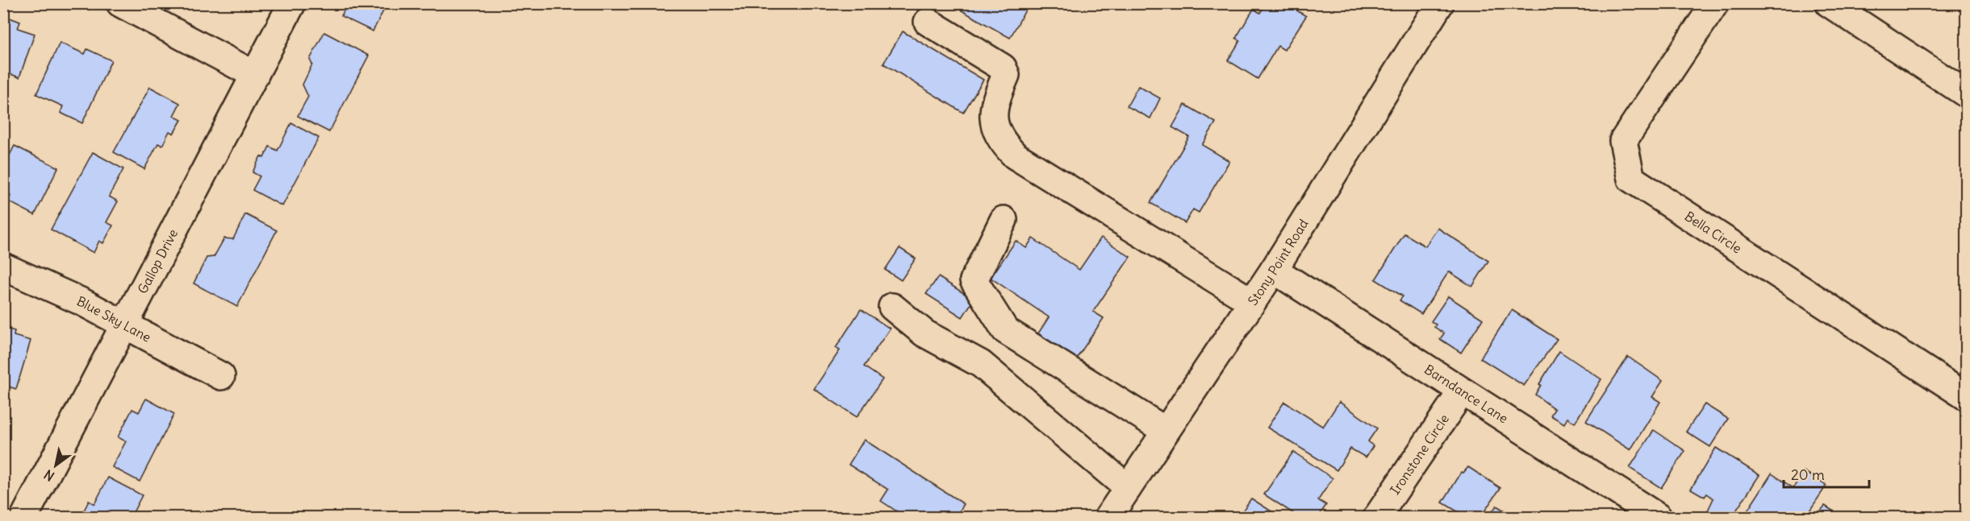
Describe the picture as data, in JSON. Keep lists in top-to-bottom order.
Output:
{
  "streets": {
    "street": [
      "Bella Circle",
      "Gallop Drive",
      "Stony Point Road",
      "Blue Sky Lane",
      "Barndance Lane",
      "Ironstone Circle"
    ]
  },
  "crossings": [
    ["Gallop Drive", "Blue Sky Lane"],
    ["Stony Point Road", "Barndance Lane"],
    ["Barndance Lane", "Ironstone Circle"]
  ],
  "scale_bar": "20 m",
  "north": "bottom left"
}
